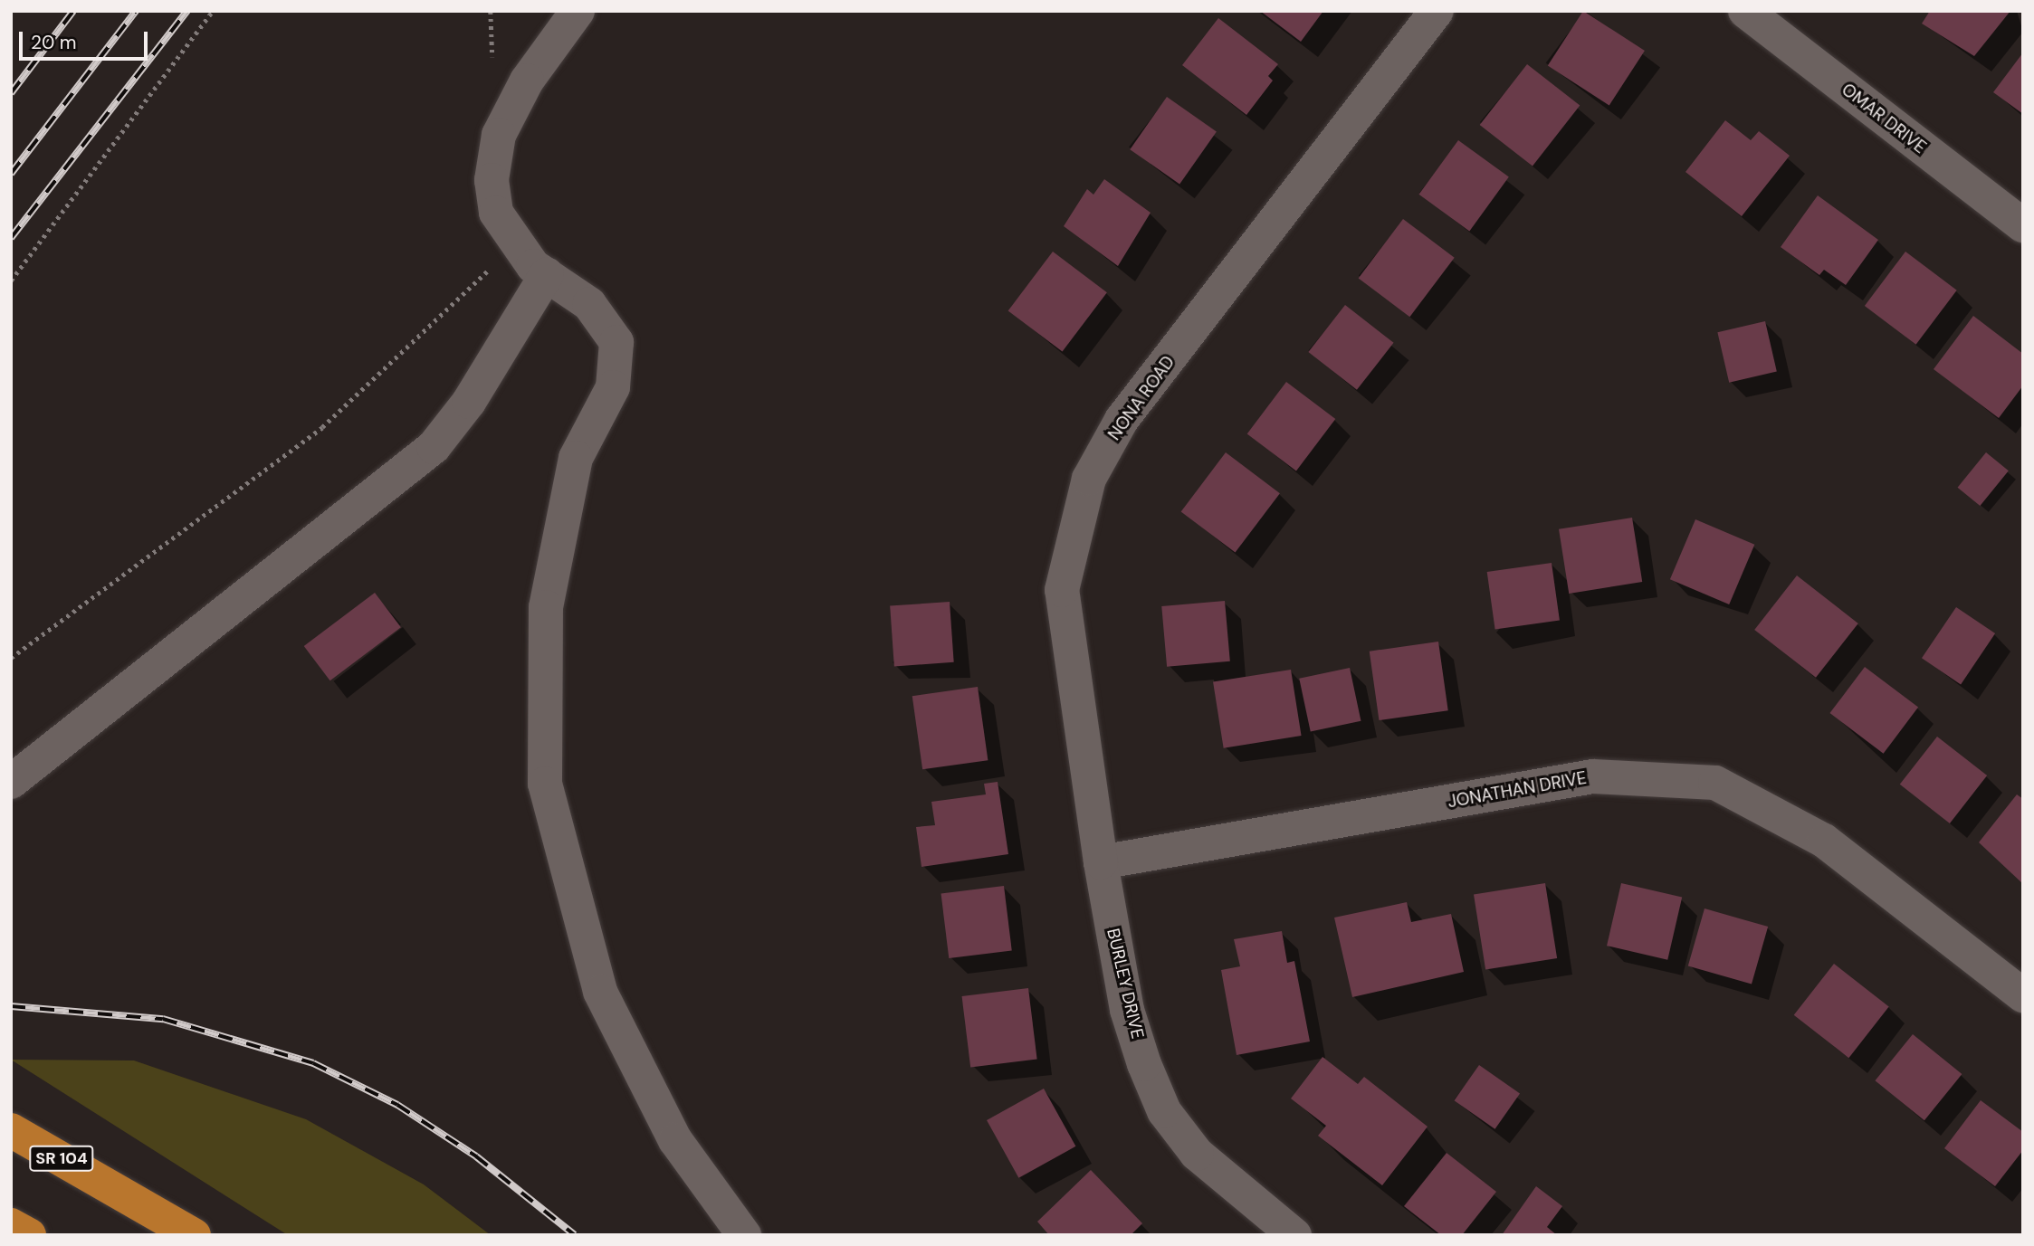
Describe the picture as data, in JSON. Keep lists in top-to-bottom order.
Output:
{
  "streets": {
    "highway": ["SR 104"],
    "street": [
      "OMAR DRIVE",
      "NONA ROAD",
      "JONATHAN DRIVE",
      "BURLEY DRIVE"
    ]
  },
  "crossings": [
    ["NONA ROAD", "JONATHAN DRIVE"],
    ["NONA ROAD", "BURLEY DRIVE"],
    ["JONATHAN DRIVE", "BURLEY DRIVE"]
  ],
  "scale_bar": "20 m"
}
